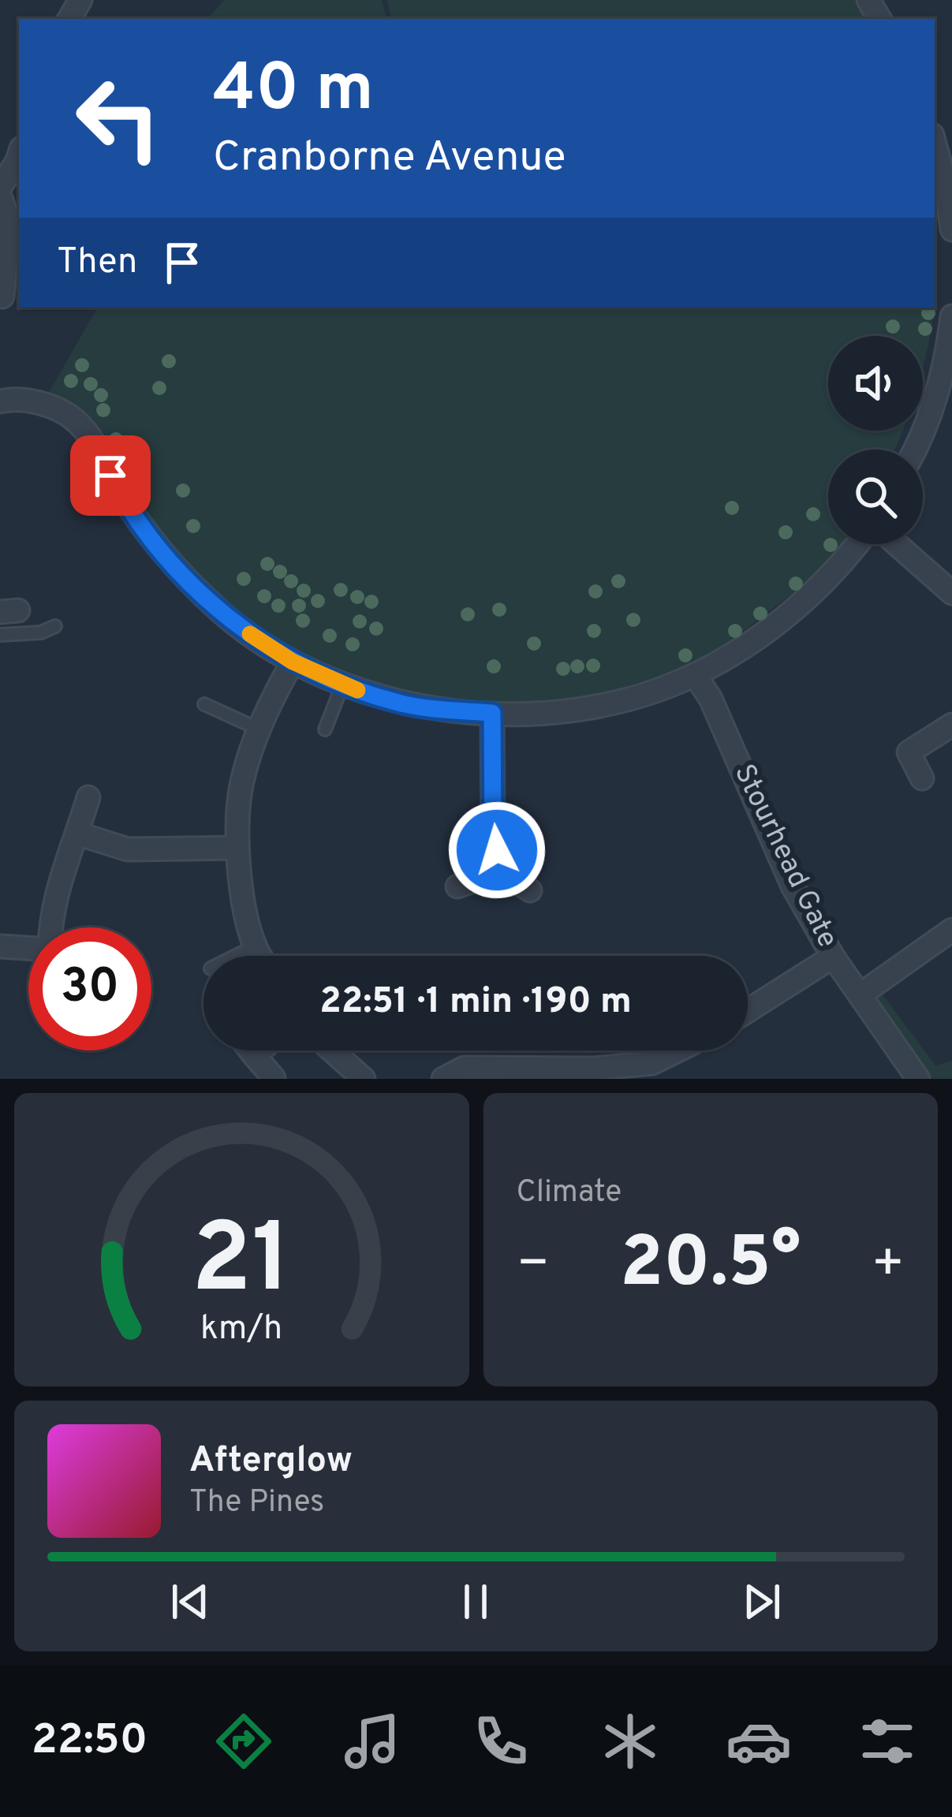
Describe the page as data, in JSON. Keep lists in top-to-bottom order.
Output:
{
  "streets": {
    "street": ["Stourhead Gate"]
  },
  "page": {
    "turn": ["40 m", "Cranborne Avenue"],
    "then": "Then",
    "limit": "30",
    "trip": "22:51 · 1 min · 190 m",
    "tile": "Climate",
    "heat": ["−", "20.5°", "+"],
    "song": ["Afterglow", "The Pines"],
    "tabs": "22:50",
    "gauge": ["21", "km/h"]
  }
}
